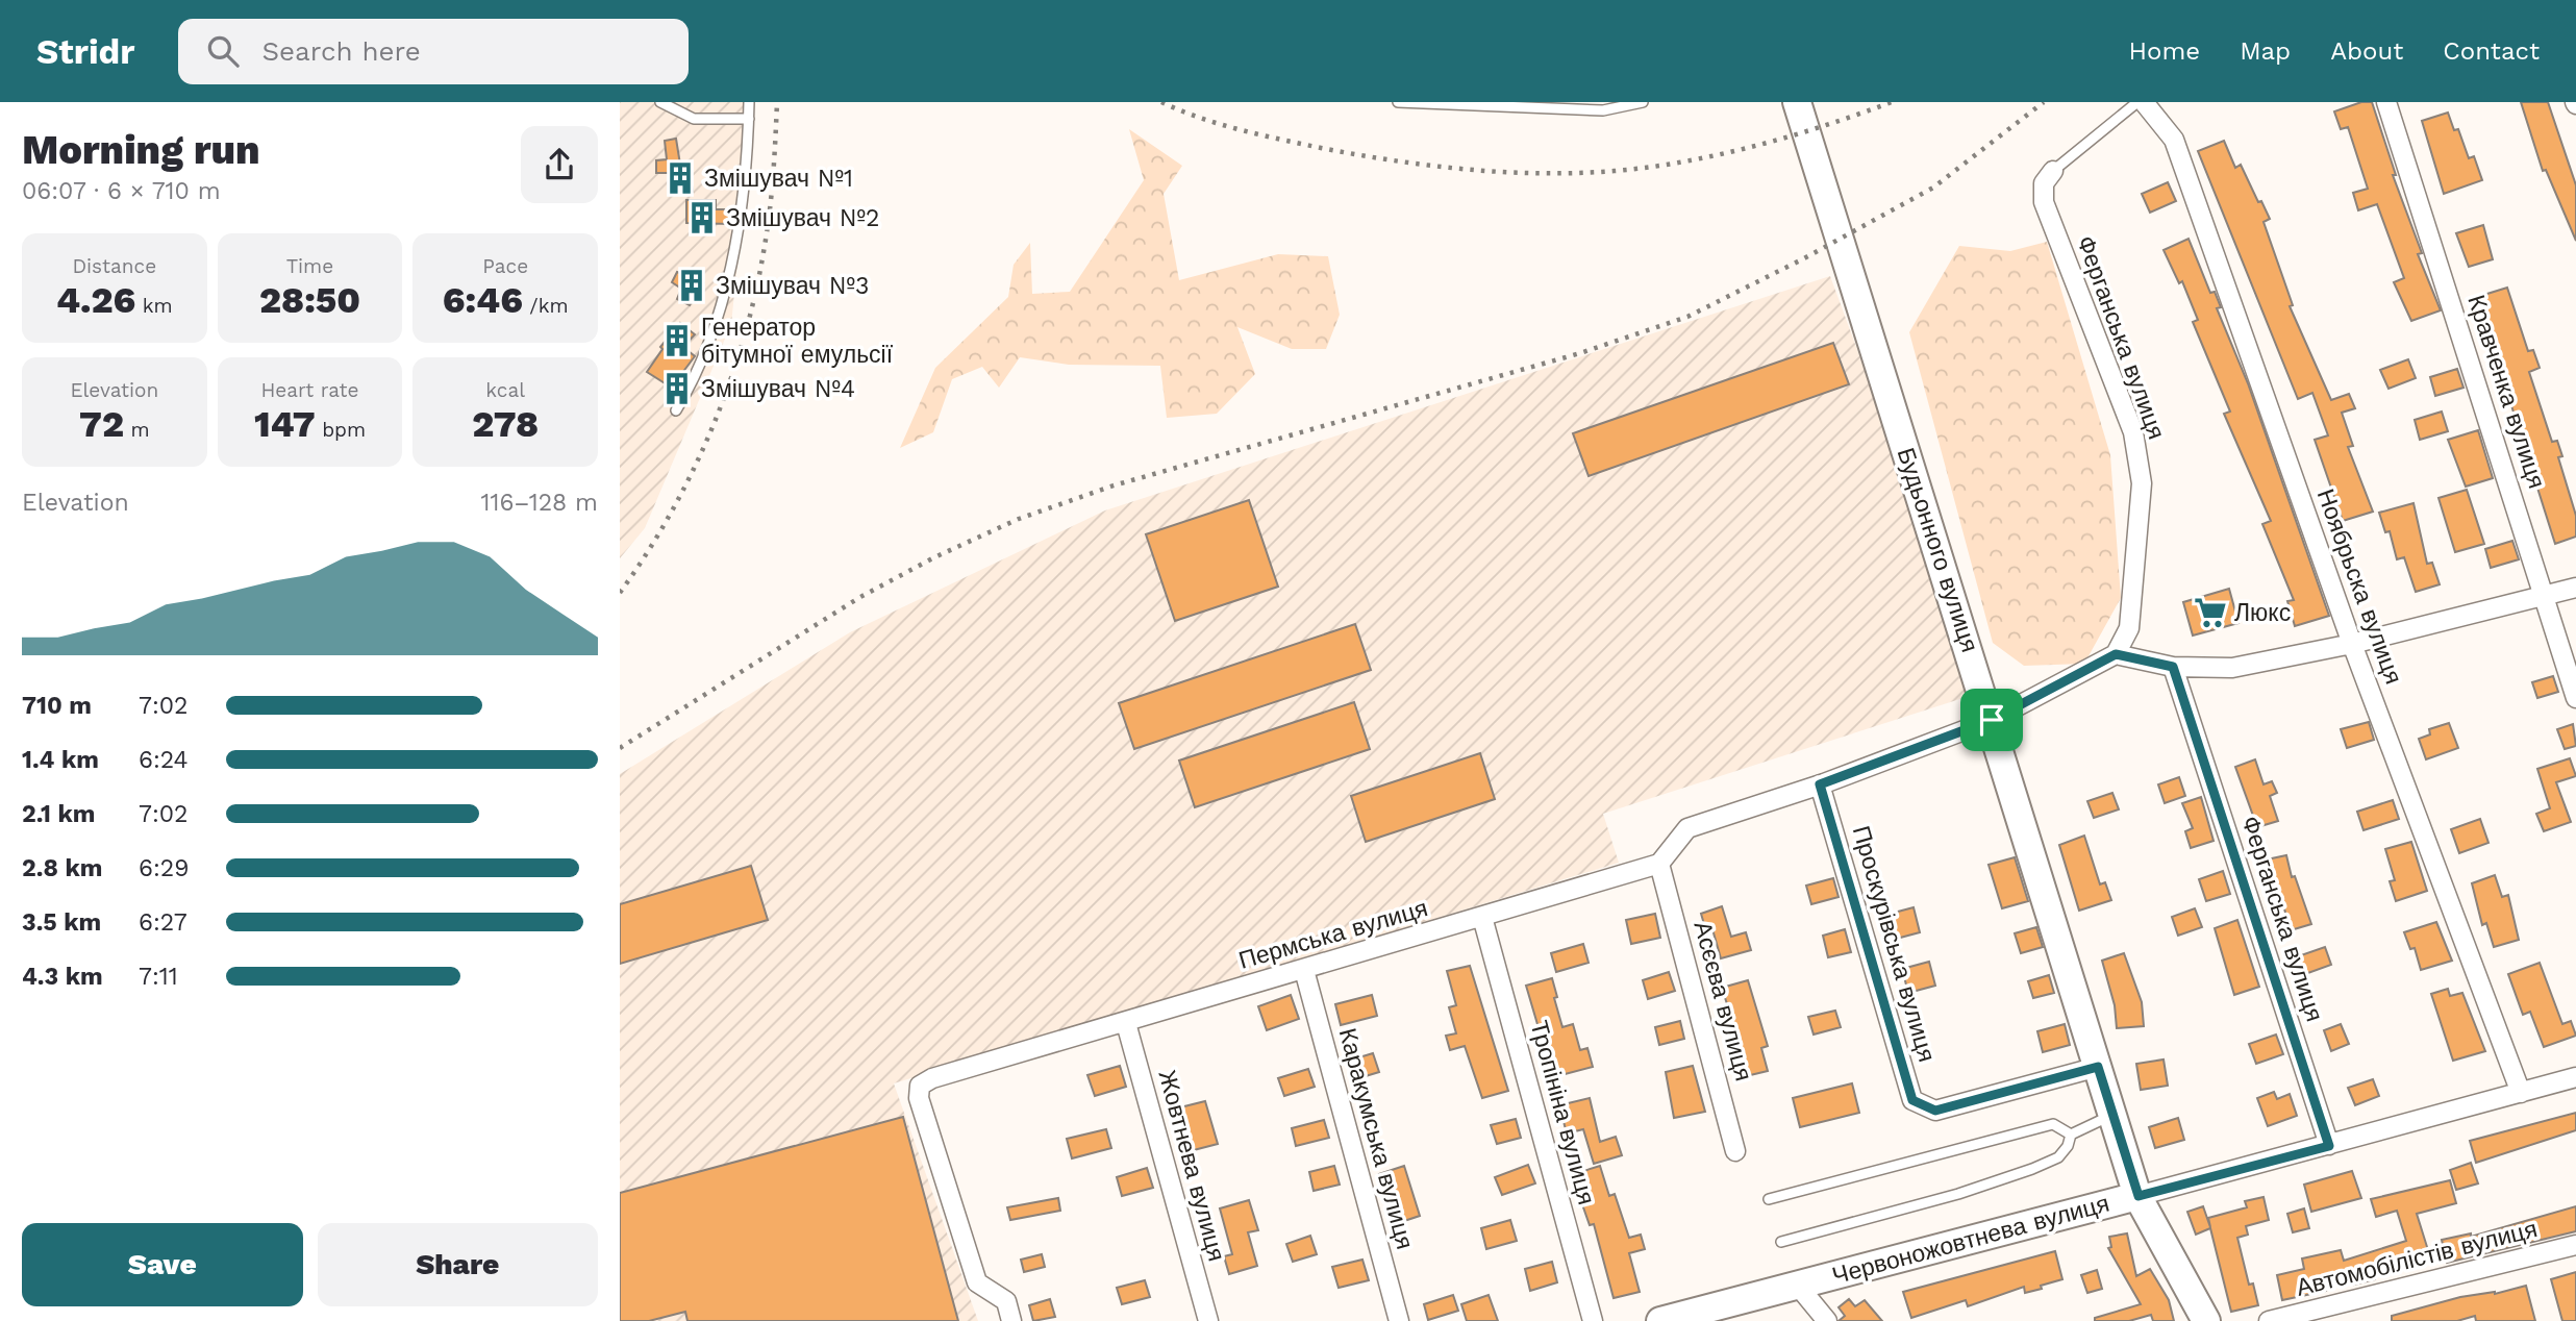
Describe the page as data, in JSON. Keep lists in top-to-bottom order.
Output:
{
  "streets": {
    "main road": ["Будьонного вулиця", "Червоножовтнева вулиця"],
    "street": [
      "Ферганська вулиця",
      "Кравченка вулиця",
      "Ноябрьска вулиця",
      "Пермська вулиця",
      "Проскурівська вулиця",
      "Асєєва вулиця",
      "Тропініна вулиця",
      "Каракумська вулиця",
      "Жовтнева вулиця",
      "Автомобілістів вулиця"
    ]
  },
  "crossings": [
    ["Ферганська вулиця", "Червоножовтнева вулиця"],
    ["Будьонного вулиця", "Проскурівська вулиця"],
    ["Будьонного вулиця", "Червоножовтнева вулиця"],
    ["Ноябрьска вулиця", "Червоножовтнева вулиця"],
    ["Пермська вулиця", "Асєєва вулиця"],
    ["Пермська вулиця", "Тропініна вулиця"],
    ["Пермська вулиця", "Каракумська вулиця"],
    ["Пермська вулиця", "Жовтнева вулиця"]
  ],
  "places": {
    "building": [
      "Змішувач №1",
      "Змішувач №2",
      "Змішувач №3",
      "Генератор бітумної емульсії",
      "Змішувач №4"
    ],
    "supermarket": ["Люкс"]
  },
  "page": {
    "header": "Stridr",
    "search": "Search here",
    "nav": [
      "Home",
      "Map",
      "About",
      "Contact"
    ],
    "heading": ["Morning run", "06:07 · 6 × 710 m"],
    "stats": [
      ["Distance", "4.26 km"],
      ["Time", "28:50"],
      ["Pace", "6:46 /km"],
      ["Elevation", "72 m"],
      ["Heart rate", "147 bpm"],
      ["kcal", "278"]
    ],
    "chart": ["Elevation", "116–128 m"],
    "list": [
      {
        "name": "710 m",
        "note": "7:02"
      },
      {
        "name": "1.4 km",
        "note": "6:24"
      },
      {
        "name": "2.1 km",
        "note": "7:02"
      },
      {
        "name": "2.8 km",
        "note": "6:29"
      },
      {
        "name": "3.5 km",
        "note": "6:27"
      },
      {
        "name": "4.3 km",
        "note": "7:11"
      }
    ],
    "buttons": ["Save", "Share"]
  }
}
